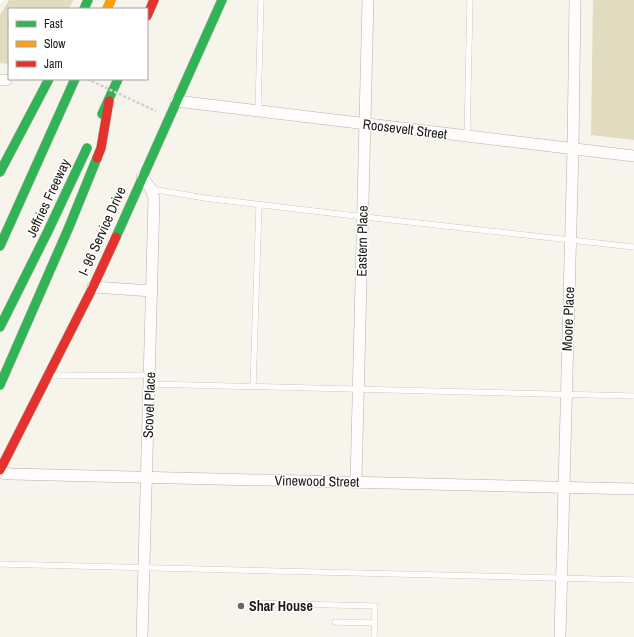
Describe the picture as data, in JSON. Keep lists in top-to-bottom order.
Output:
{
  "streets": {
    "main road": ["Jeffries Freeway", "I- 96 Service Drive"],
    "street": [
      "Roosevelt Street",
      "Eastern Place",
      "Moore Place",
      "Scovel Place",
      "Vinewood Street"
    ]
  },
  "crossings": [
    ["Roosevelt Street", "I- 96 Service Drive"],
    ["Roosevelt Street", "Eastern Place"],
    ["Roosevelt Street", "Moore Place"],
    ["I- 96 Service Drive", "Scovel Place"],
    ["I- 96 Service Drive", "Vinewood Street"],
    ["Eastern Place", "Vinewood Street"],
    ["Moore Place", "Vinewood Street"],
    ["Scovel Place", "Vinewood Street"]
  ],
  "places": ["Shar House"],
  "legend": ["Fast", "Slow", "Jam"]
}
